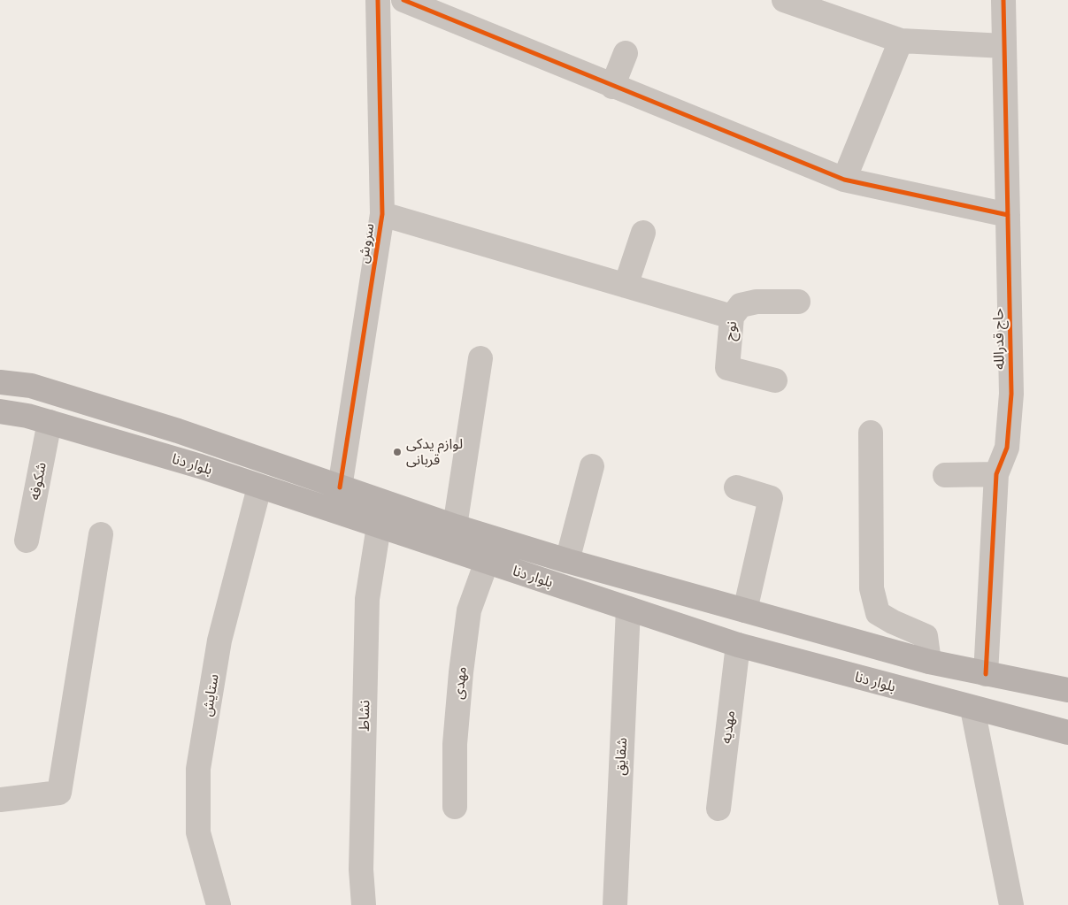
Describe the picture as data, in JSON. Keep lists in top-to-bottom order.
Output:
{
  "streets": {
    "main road": ["بلوار دنا"],
    "street": [
      "سروش",
      "نوح",
      "حاج قدرالله",
      "شکوفه",
      "مهدی",
      "ستایش",
      "نشاط",
      "مهدیه",
      "شقایق"
    ]
  },
  "crossings": [
    ["سروش", "بلوار دنا"],
    ["حاج قدرالله", "بلوار دنا"],
    ["بلوار دنا", "شکوفه"],
    ["بلوار دنا", "مهدی"],
    ["بلوار دنا", "ستایش"],
    ["بلوار دنا", "نشاط"],
    ["بلوار دنا", "مهدیه"],
    ["بلوار دنا", "شقایق"]
  ],
  "places": ["لوازم یدکی قربانی"]
}
